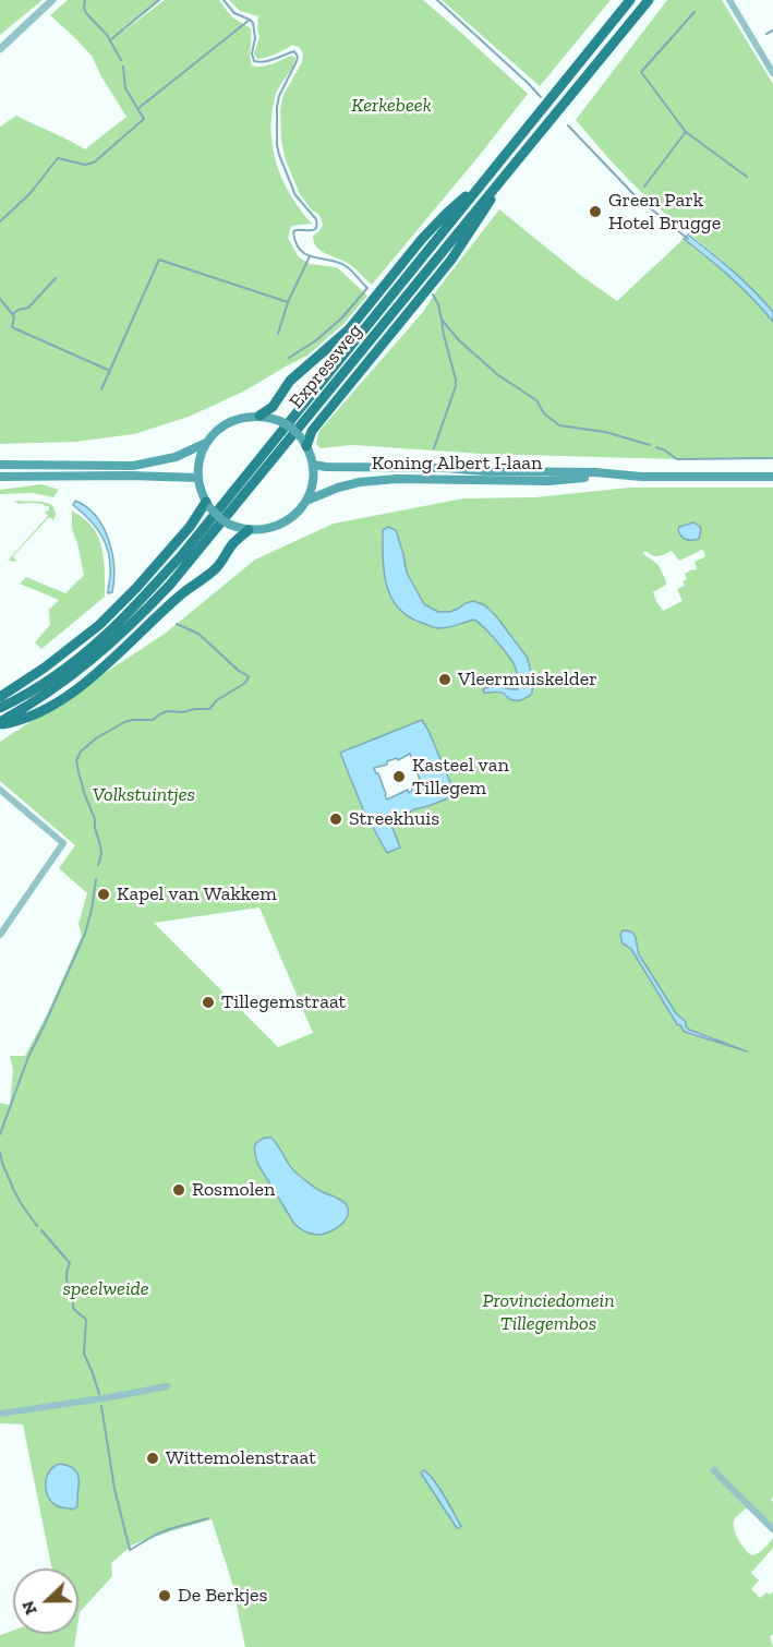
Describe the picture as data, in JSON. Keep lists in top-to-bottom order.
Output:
{
  "streets": {
    "highway": ["Expressweg"],
    "main road": ["Koning Albert I-laan"]
  },
  "parks": [
    "Kerkebeek",
    "Volkstuintjes",
    "speelweide",
    "Provinciedomein Tillegembos"
  ],
  "places": [
    "Green Park Hotel Brugge",
    "Vleermuiskelder",
    "Kasteel van Tillegem",
    "Streekhuis",
    "Kapel van Wakkem",
    "Tillegemstraat",
    "Rosmolen",
    "Wittemolenstraat",
    "De Berkjes"
  ],
  "north": "left"
}
